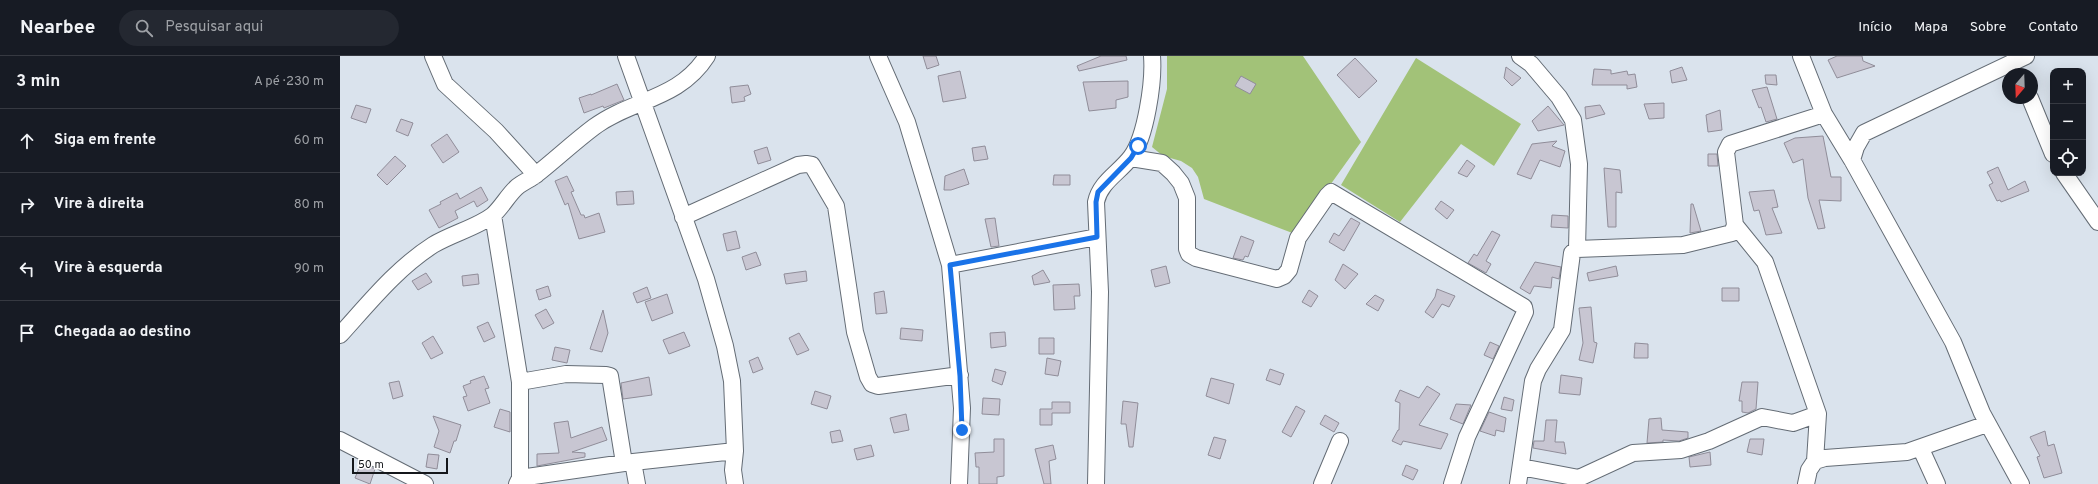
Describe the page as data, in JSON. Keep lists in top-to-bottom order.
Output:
{
  "scale_bar": "50 m",
  "north": "bottom",
  "page": {
    "header": "Nearbee",
    "search": "Pesquisar aqui",
    "nav": [
      "Início",
      "Mapa",
      "Sobre",
      "Contato"
    ],
    "heading": ["3 min", "A pé · 230 m"],
    "map_buttons": ["+", "−"],
    "list": [
      ["Siga em frente", "60 m"],
      ["Vire à direita", "80 m"],
      ["Vire à esquerda", "90 m"],
      "Chegada ao destino"
    ],
    "scale": "50 m"
  }
}
